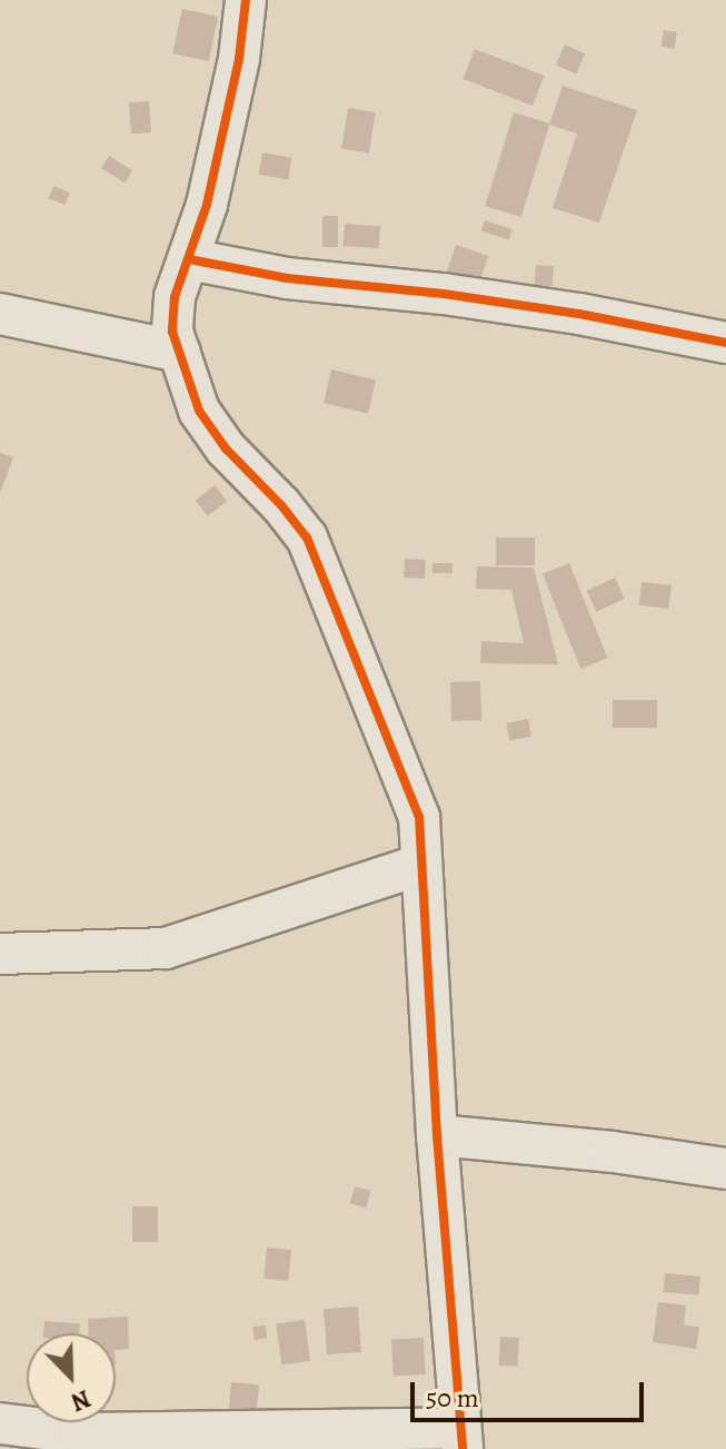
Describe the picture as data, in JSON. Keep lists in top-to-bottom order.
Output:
{
  "scale_bar": "50 m",
  "north": "bottom right"
}
